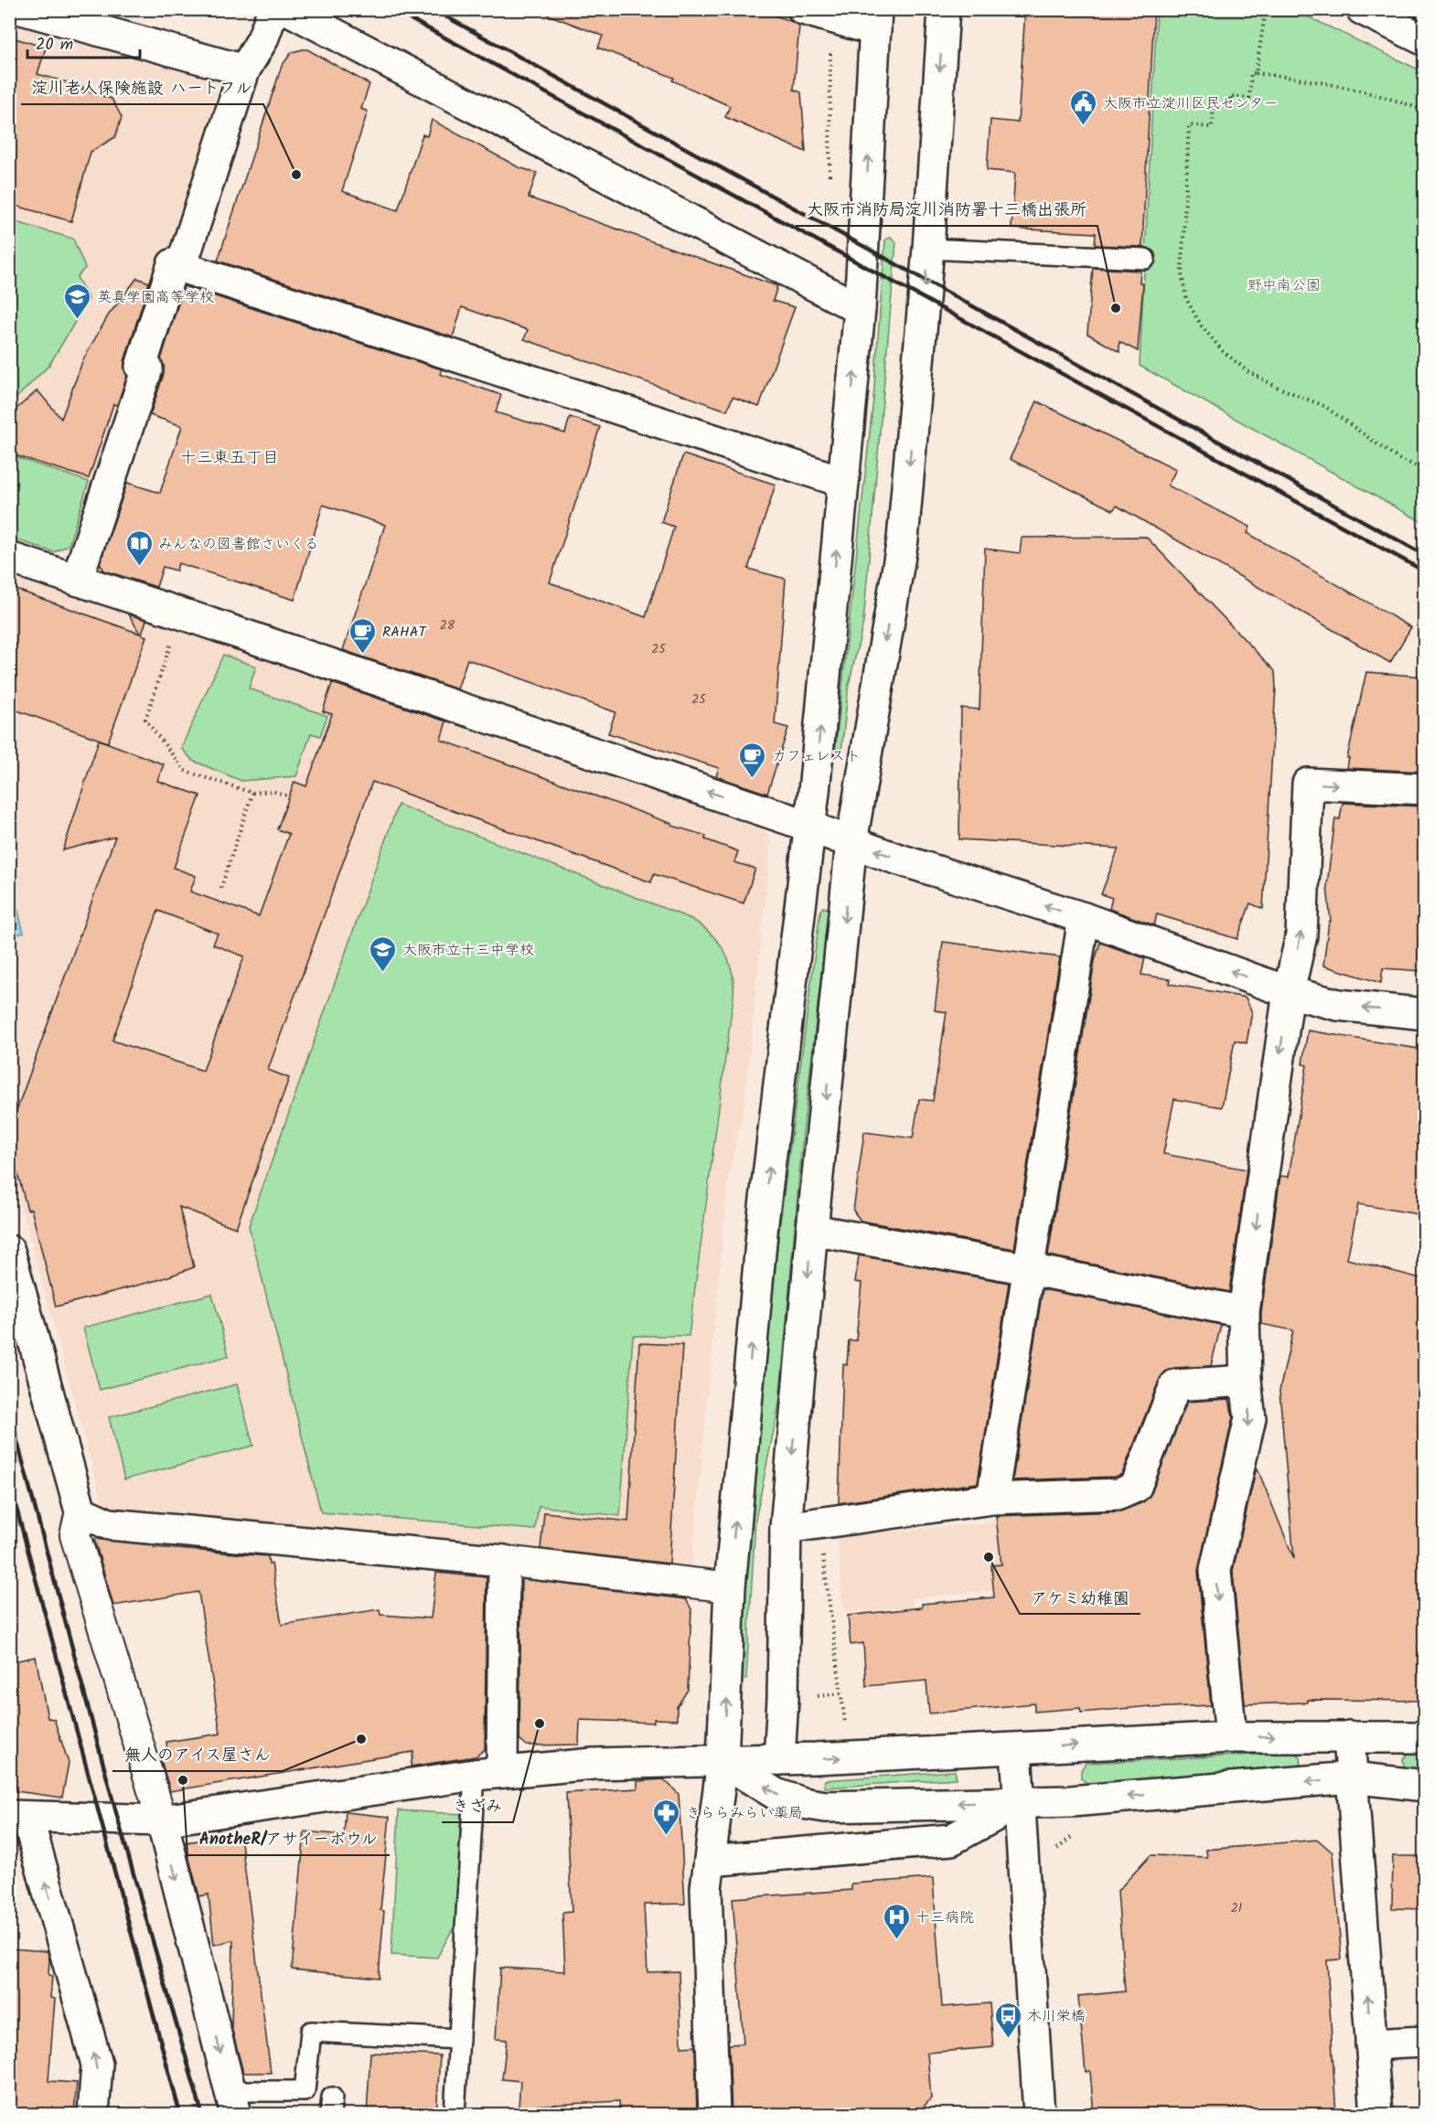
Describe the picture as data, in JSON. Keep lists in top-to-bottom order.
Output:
{
  "districts": ["十三東五丁目"],
  "parks": ["野中南公園"],
  "places": {
    "public building": ["大阪市立淀川区民センター"],
    "other": [
      "淀川老人保険施設 ハートフル",
      "大阪市消防局淀川消防署十三橋出張所",
      "アケミ幼稚園",
      "きざみ",
      "無人のアイス屋さん",
      "AnotheR/アサイーボウル"
    ],
    "school or university": ["英真学園高等学校", "大阪市立十三中学校"],
    "library": ["みんなの図書館さいくる"],
    "cafe": ["RAHAT", "カフェレスト"],
    "pharmacy": ["きららみらい薬局"],
    "hospital": ["十三病院"],
    "bus stop": ["木川栄橋"]
  },
  "house_numbers": [
    "28",
    "25",
    "25",
    "21"
  ],
  "scale_bar": "20 m"
}
